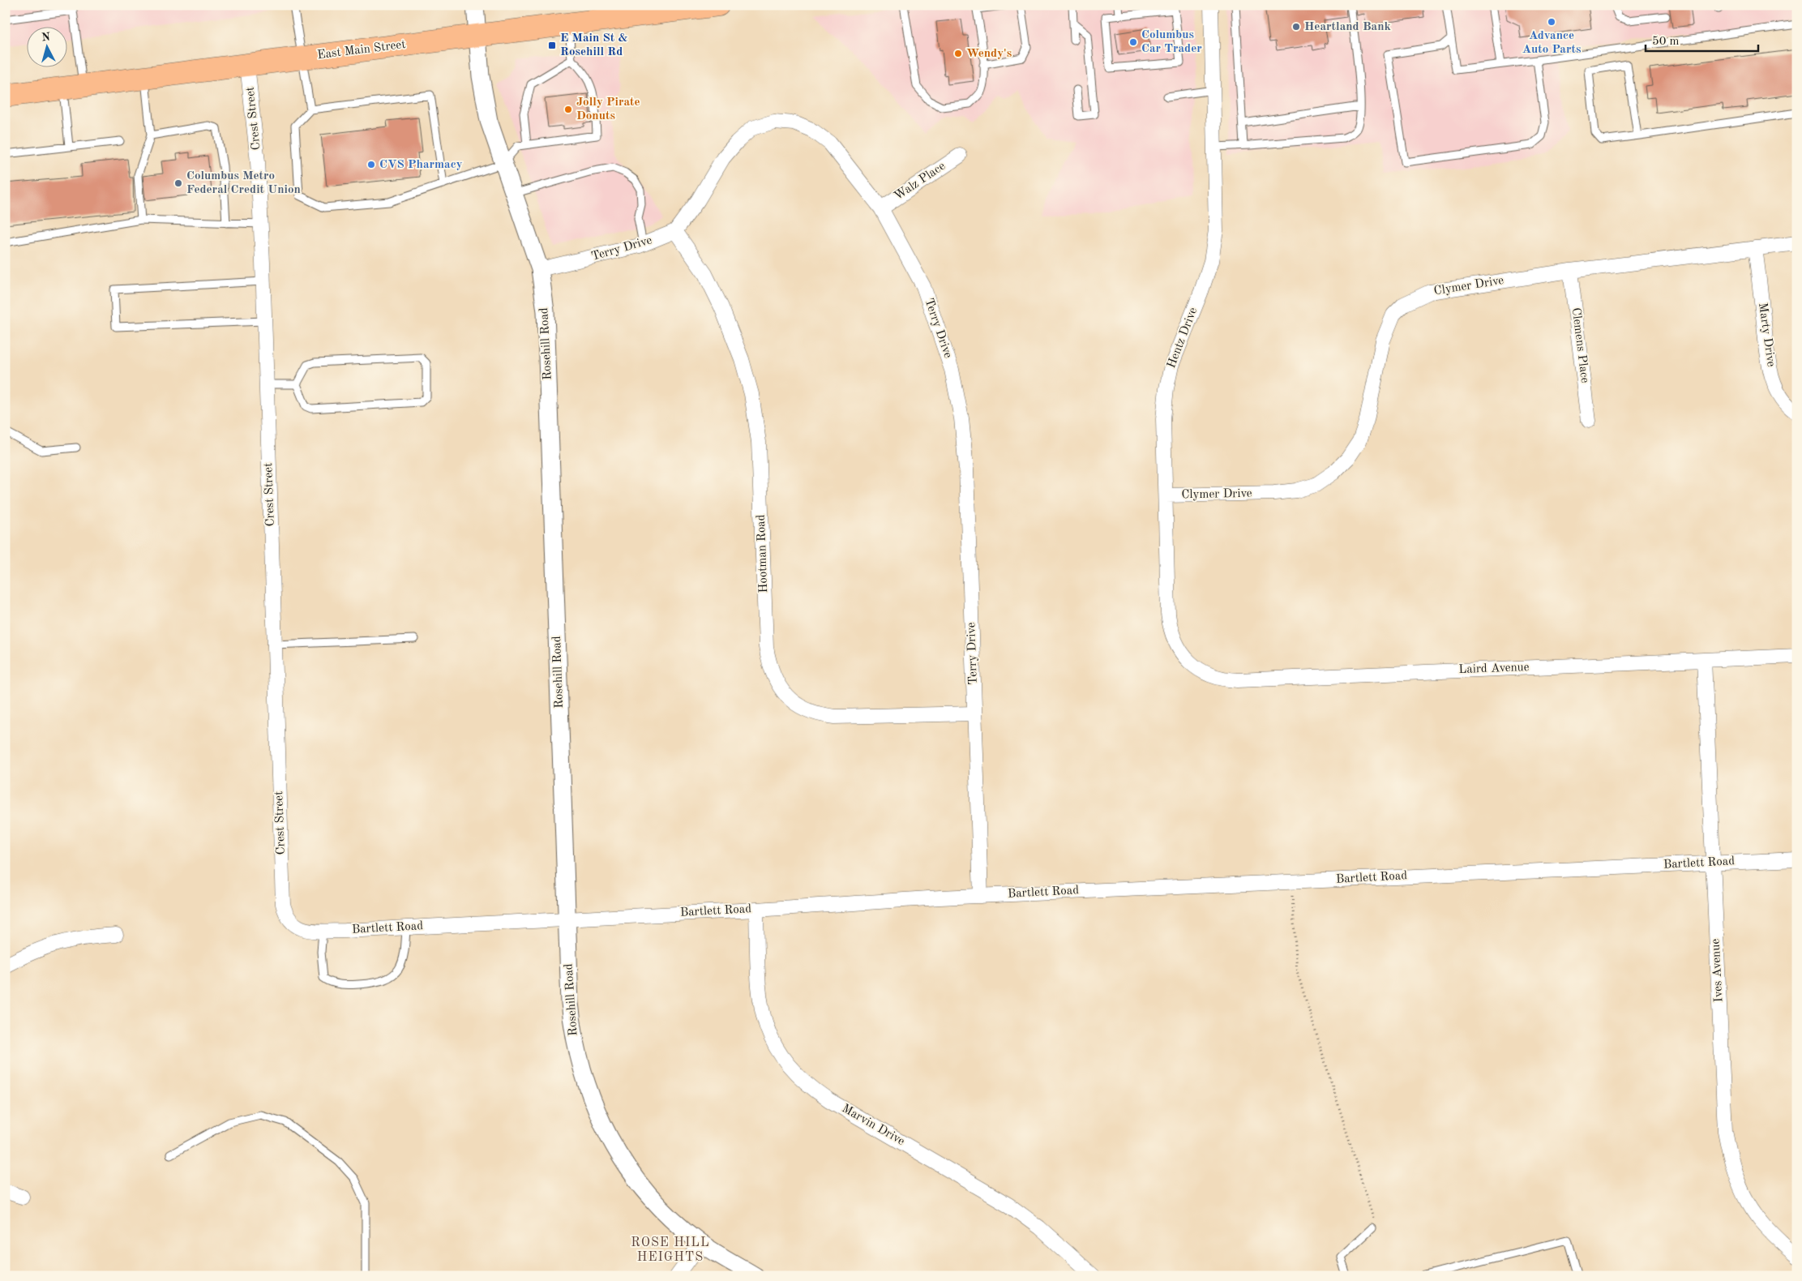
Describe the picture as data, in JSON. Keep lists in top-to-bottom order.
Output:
{
  "streets": {
    "main road": ["East Main Street"],
    "street": [
      "Crest Street",
      "Walz Place",
      "Terry Drive",
      "Clymer Drive",
      "Marty Drive",
      "Hentz Drive",
      "Rosehill Road",
      "Clemens Place",
      "Hootman Road",
      "Laird Avenue",
      "Bartlett Road",
      "Ives Avenue",
      "Marvin Drive"
    ]
  },
  "crossings": [
    ["East Main Street", "Crest Street"],
    ["East Main Street", "Rosehill Road"],
    ["Crest Street", "Bartlett Road"],
    ["Walz Place", "Terry Drive"],
    ["Terry Drive", "Rosehill Road"],
    ["Terry Drive", "Hootman Road"],
    ["Terry Drive", "Bartlett Road"],
    ["Clymer Drive", "Marty Drive"],
    ["Clymer Drive", "Hentz Drive"],
    ["Clymer Drive", "Clemens Place"],
    ["Hentz Drive", "Laird Avenue"],
    ["Rosehill Road", "Bartlett Road"],
    ["Laird Avenue", "Ives Avenue"],
    ["Bartlett Road", "Ives Avenue"],
    ["Bartlett Road", "Marvin Drive"]
  ],
  "districts": ["ROSE HILL HEIGHTS"],
  "places": {
    "other": [
      "Advance Auto Parts",
      "Heartland Bank",
      "Columbus Car Trader",
      "Wendy's",
      "Jolly Pirate Donuts",
      "CVS Pharmacy",
      "Columbus Metro Federal Credit Union"
    ],
    "transit": ["E Main St & Rosehill Rd"]
  },
  "scale_bar": "50 m",
  "north": "top"
}
